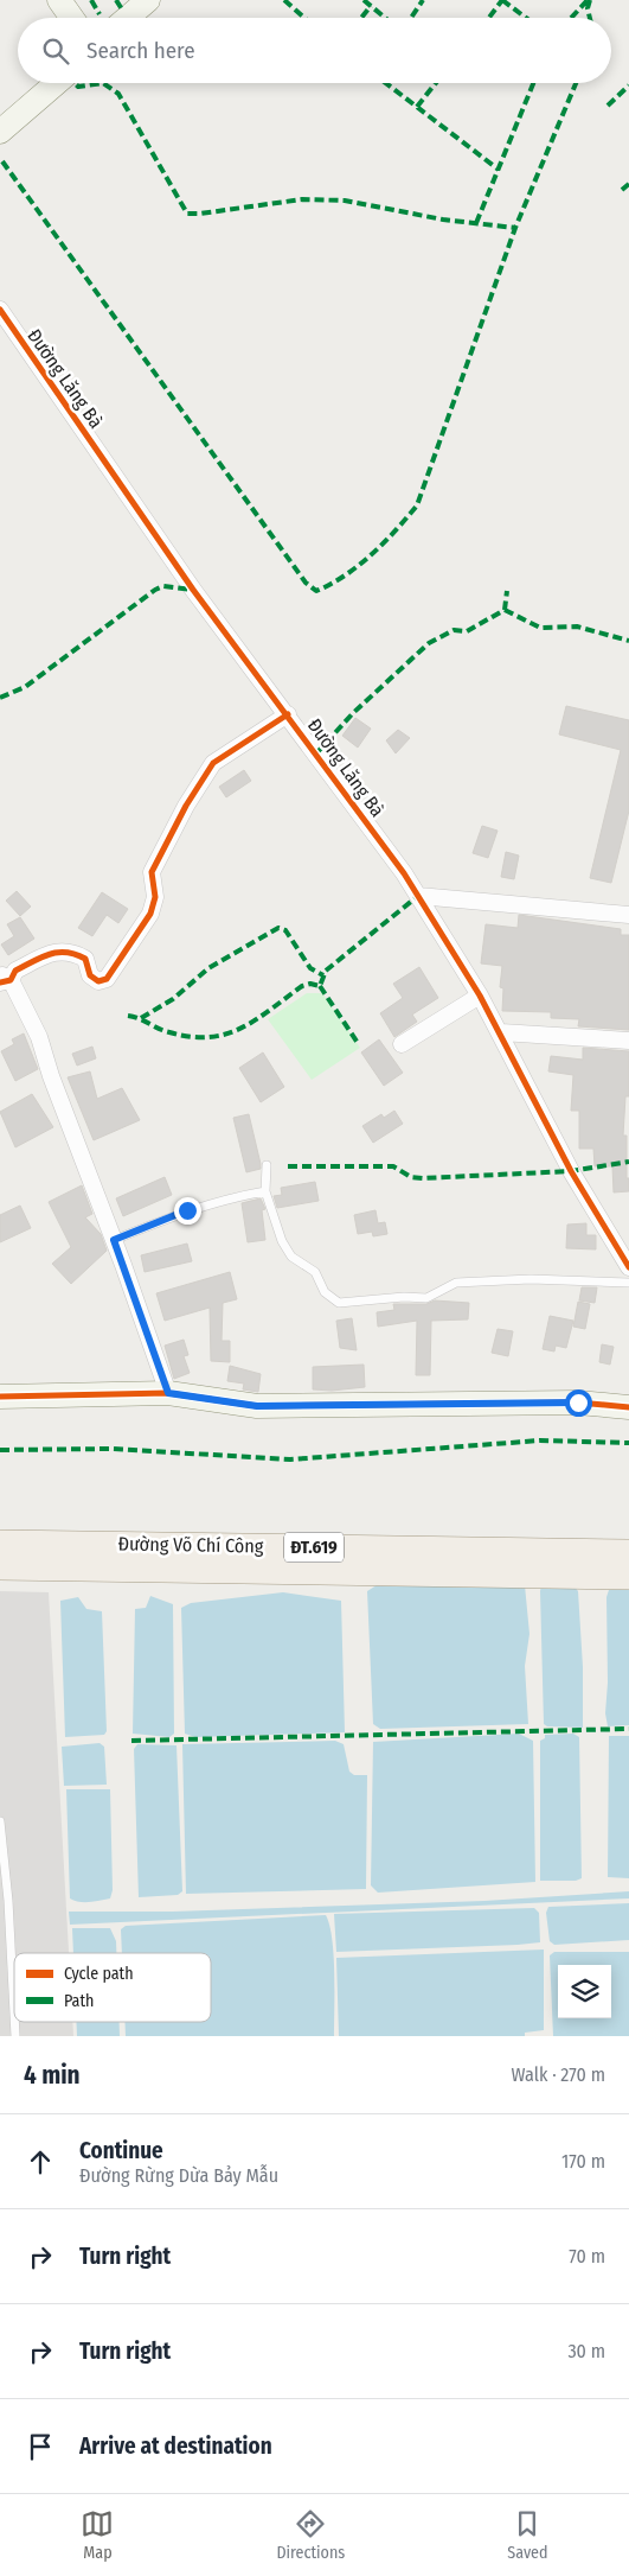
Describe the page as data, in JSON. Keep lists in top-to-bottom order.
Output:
{
  "streets": {
    "main road": ["Đường Võ Chí Công", "ĐT.619"],
    "street": ["Đường Lăng Bà"]
  },
  "legend": ["Cycle path", "Path"],
  "page": {
    "search": "Search here",
    "heading": ["4 min", "Walk · 270 m"],
    "list": [
      ["Continue", "Đường Rừng Dừa Bảy Mẫu", "170 m"],
      ["Turn right", "70 m"],
      ["Turn right", "30 m"],
      "Arrive at destination"
    ],
    "nav": ["Map", "Directions", "Saved"]
  }
}
